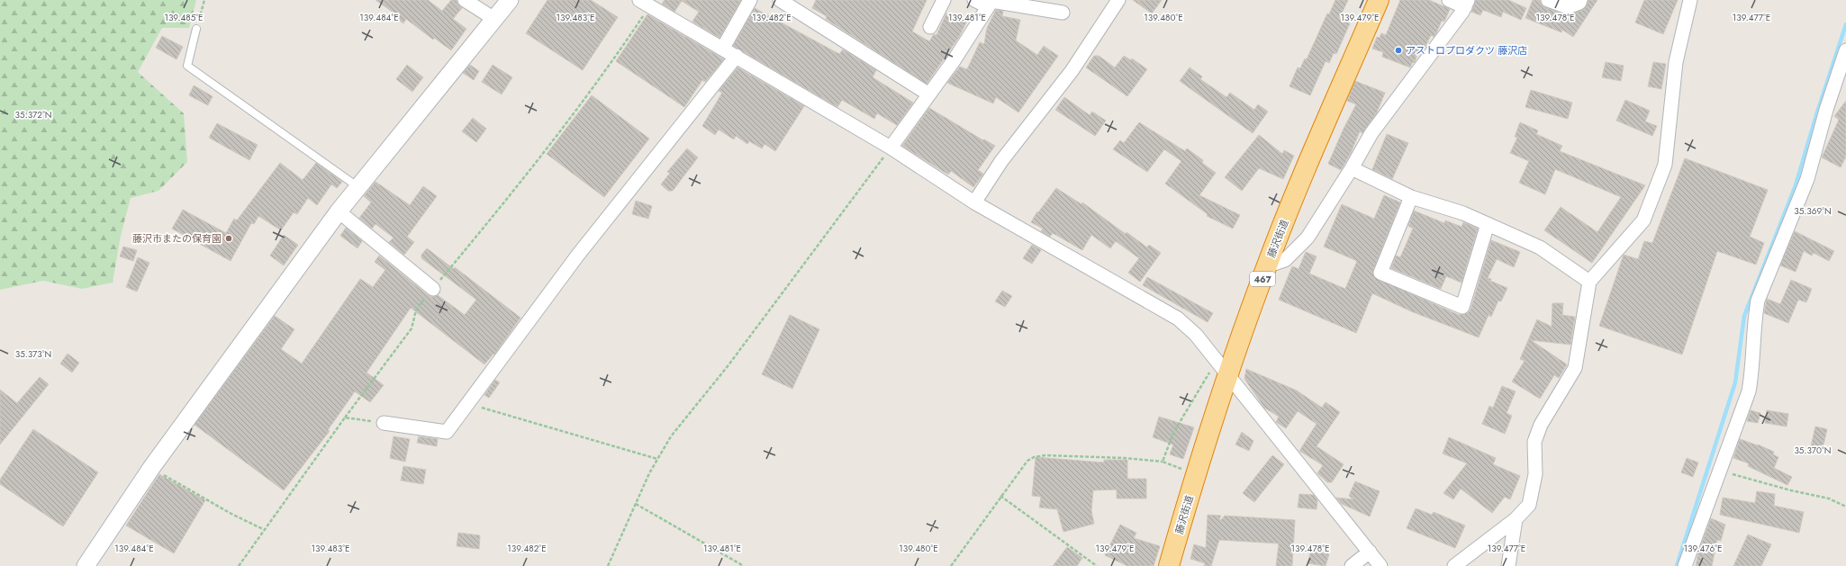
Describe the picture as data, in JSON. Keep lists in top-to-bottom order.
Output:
{
  "streets": {
    "highway": ["藤沢街道", "467"]
  },
  "places": ["アストロプロダクツ 藤沢店", "藤沢市またの保育園"],
  "coordinates": [
    "139.485°E",
    "139.484°E",
    "139.483°E",
    "139.482°E",
    "139.481°E",
    "139.480°E",
    "139.479°E",
    "139.478°E",
    "139.477°E",
    "35.372°N",
    "35.369°N",
    "35.373°N",
    "35.370°N",
    "139.476°E"
  ]
}
